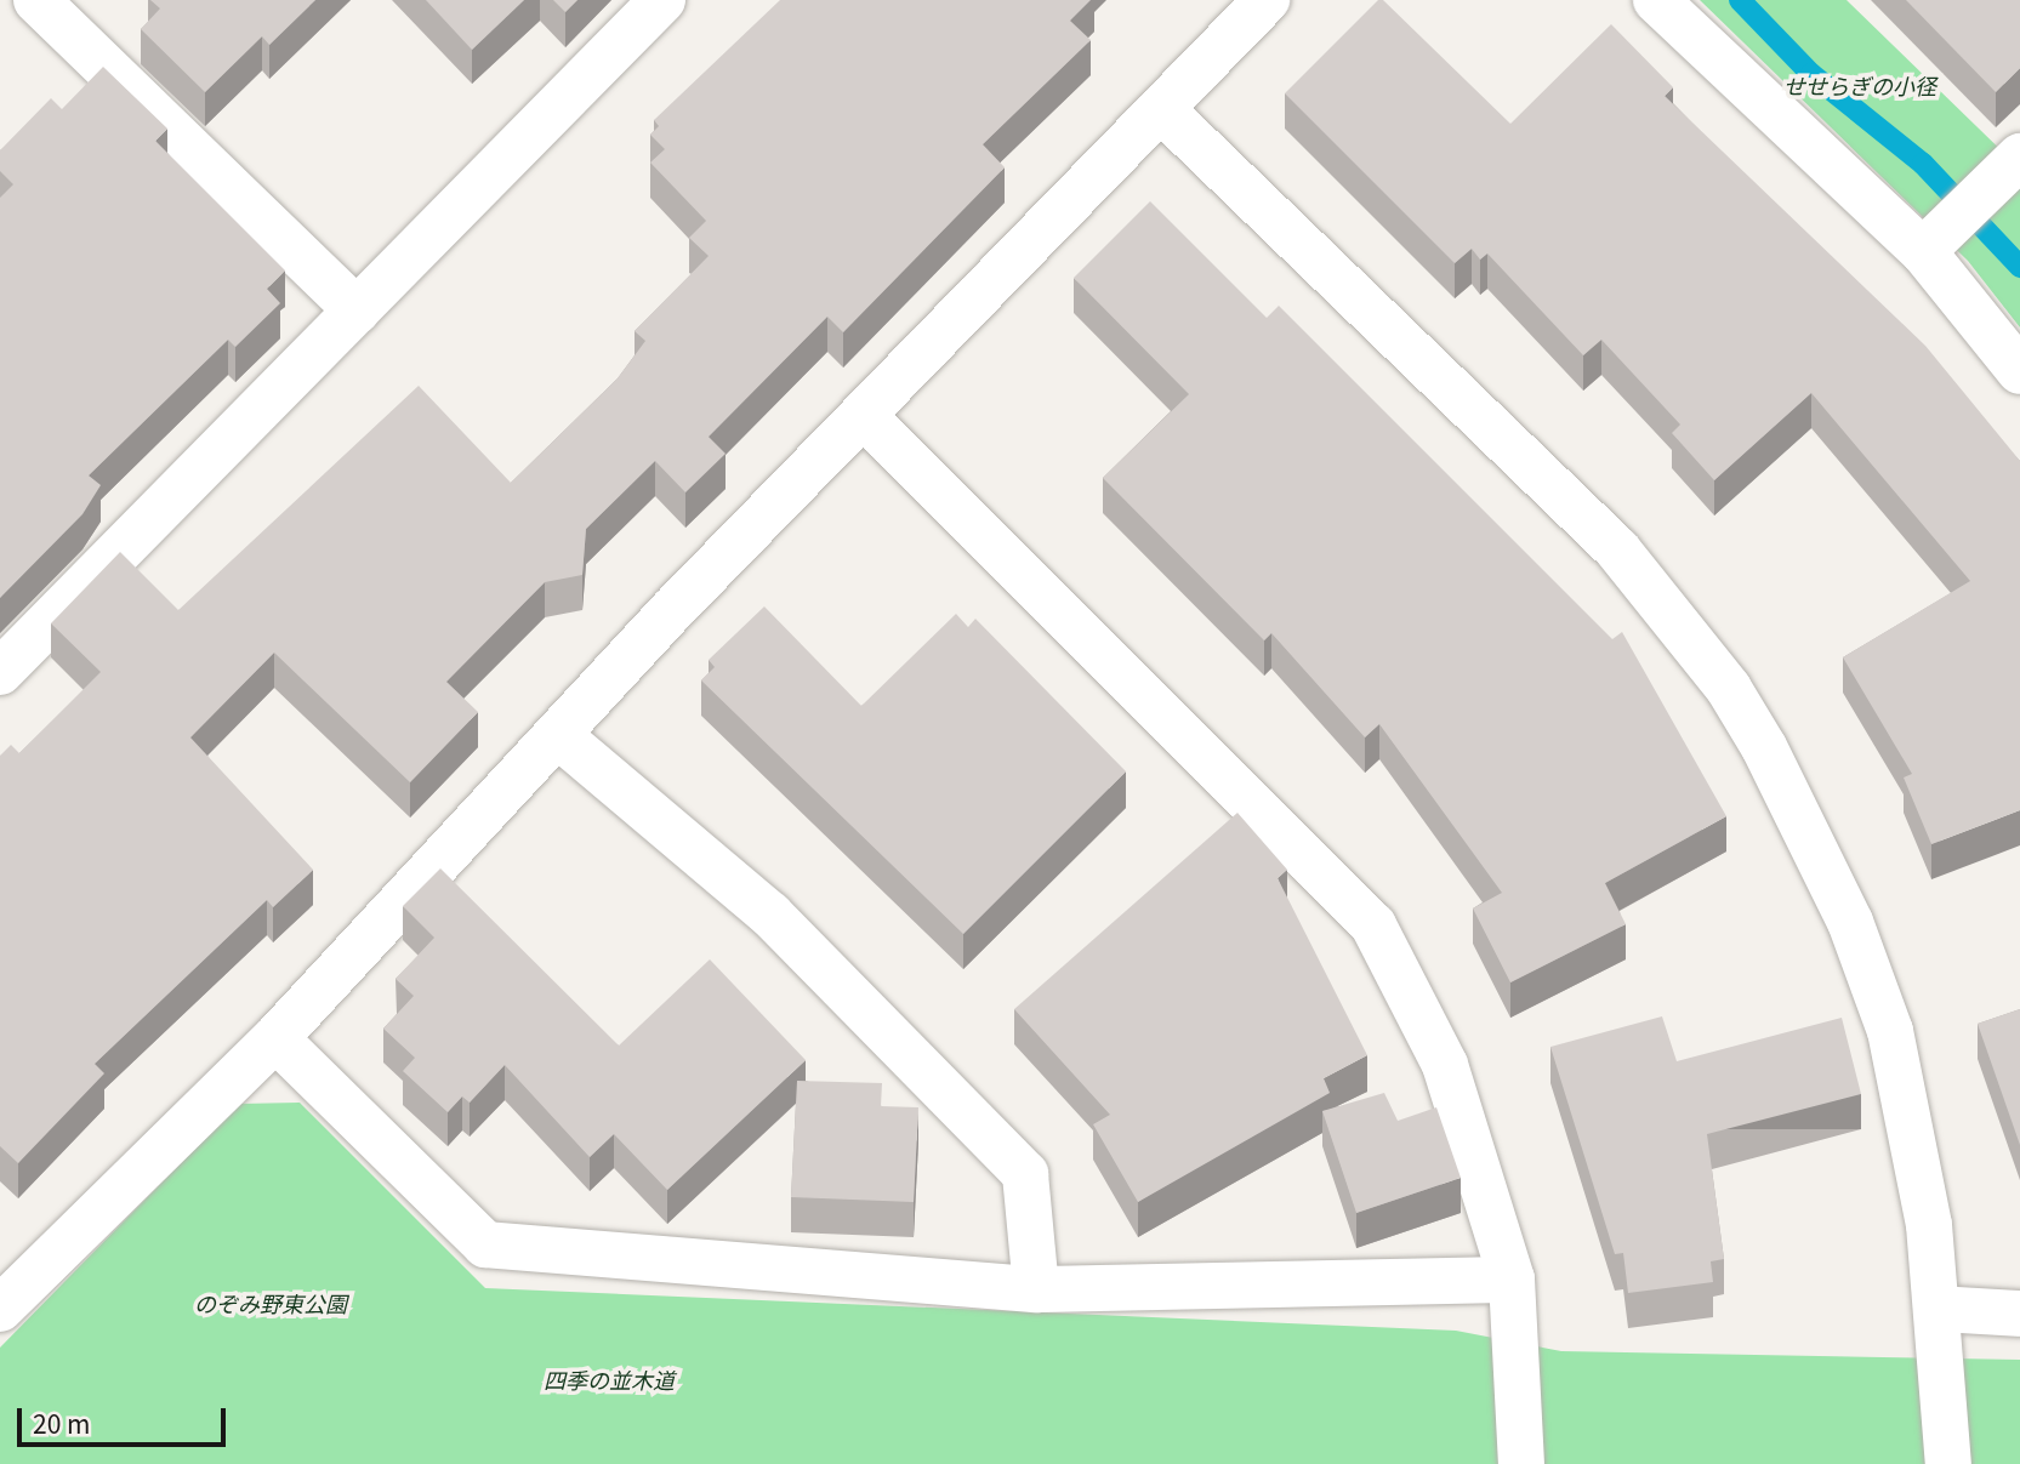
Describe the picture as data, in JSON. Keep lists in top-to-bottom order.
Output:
{
  "parks": ["せせらぎの小径", "のぞみ野東公園", "四季の並木道"],
  "scale_bar": "20 m"
}
